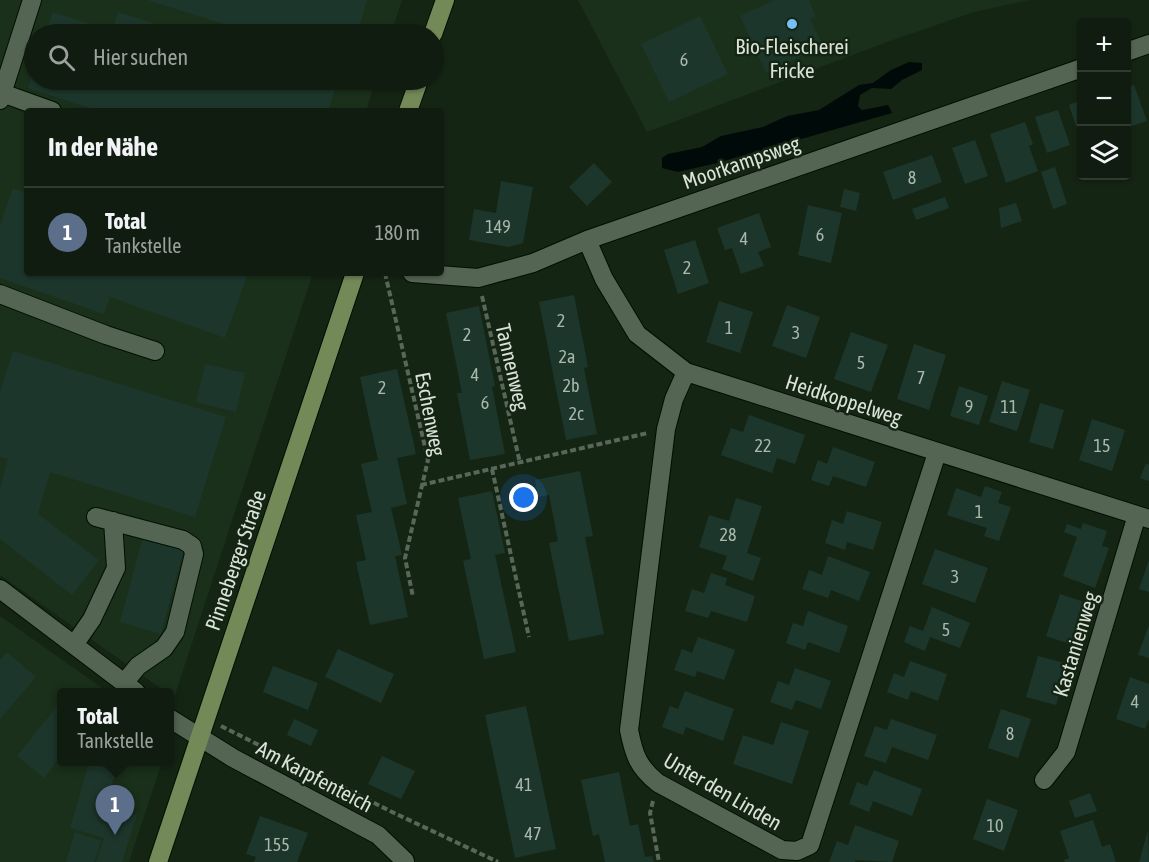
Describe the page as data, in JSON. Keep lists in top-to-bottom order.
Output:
{
  "streets": {
    "main road": ["Pinneberger Straße"],
    "street": [
      "Moorkampsweg",
      "Heidkoppelweg",
      "Kastanienweg",
      "Am Karpfenteich",
      "Unter den Linden"
    ],
    "path": ["Tannenweg", "Eschenweg"]
  },
  "crossings": [
    ["Moorkampsweg", "Tannenweg"],
    ["Moorkampsweg", "Heidkoppelweg"],
    ["Heidkoppelweg", "Kastanienweg"],
    ["Heidkoppelweg", "Unter den Linden"],
    ["Pinneberger Straße", "Am Karpfenteich"]
  ],
  "places": ["Bio-Fleischerei Fricke"],
  "house_numbers": [
    "6",
    "8",
    "149",
    "6",
    "4",
    "2",
    "2",
    "1",
    "3",
    "2",
    "2a",
    "5",
    "4",
    "7",
    "2b",
    "2",
    "6",
    "9",
    "11",
    "2c",
    "22",
    "15",
    "1",
    "28",
    "3",
    "5",
    "4",
    "8",
    "41",
    "10",
    "47",
    "155"
  ],
  "page": {
    "map_buttons": ["+", "−"],
    "search": "Hier suchen",
    "heading": "In der Nähe",
    "list": [
      {
        "mark": "1",
        "name": "Total",
        "note": "Tankstelle",
        "value": "180 m"
      }
    ],
    "popup": ["Total", "Tankstelle"],
    "pins": "1"
  }
}
